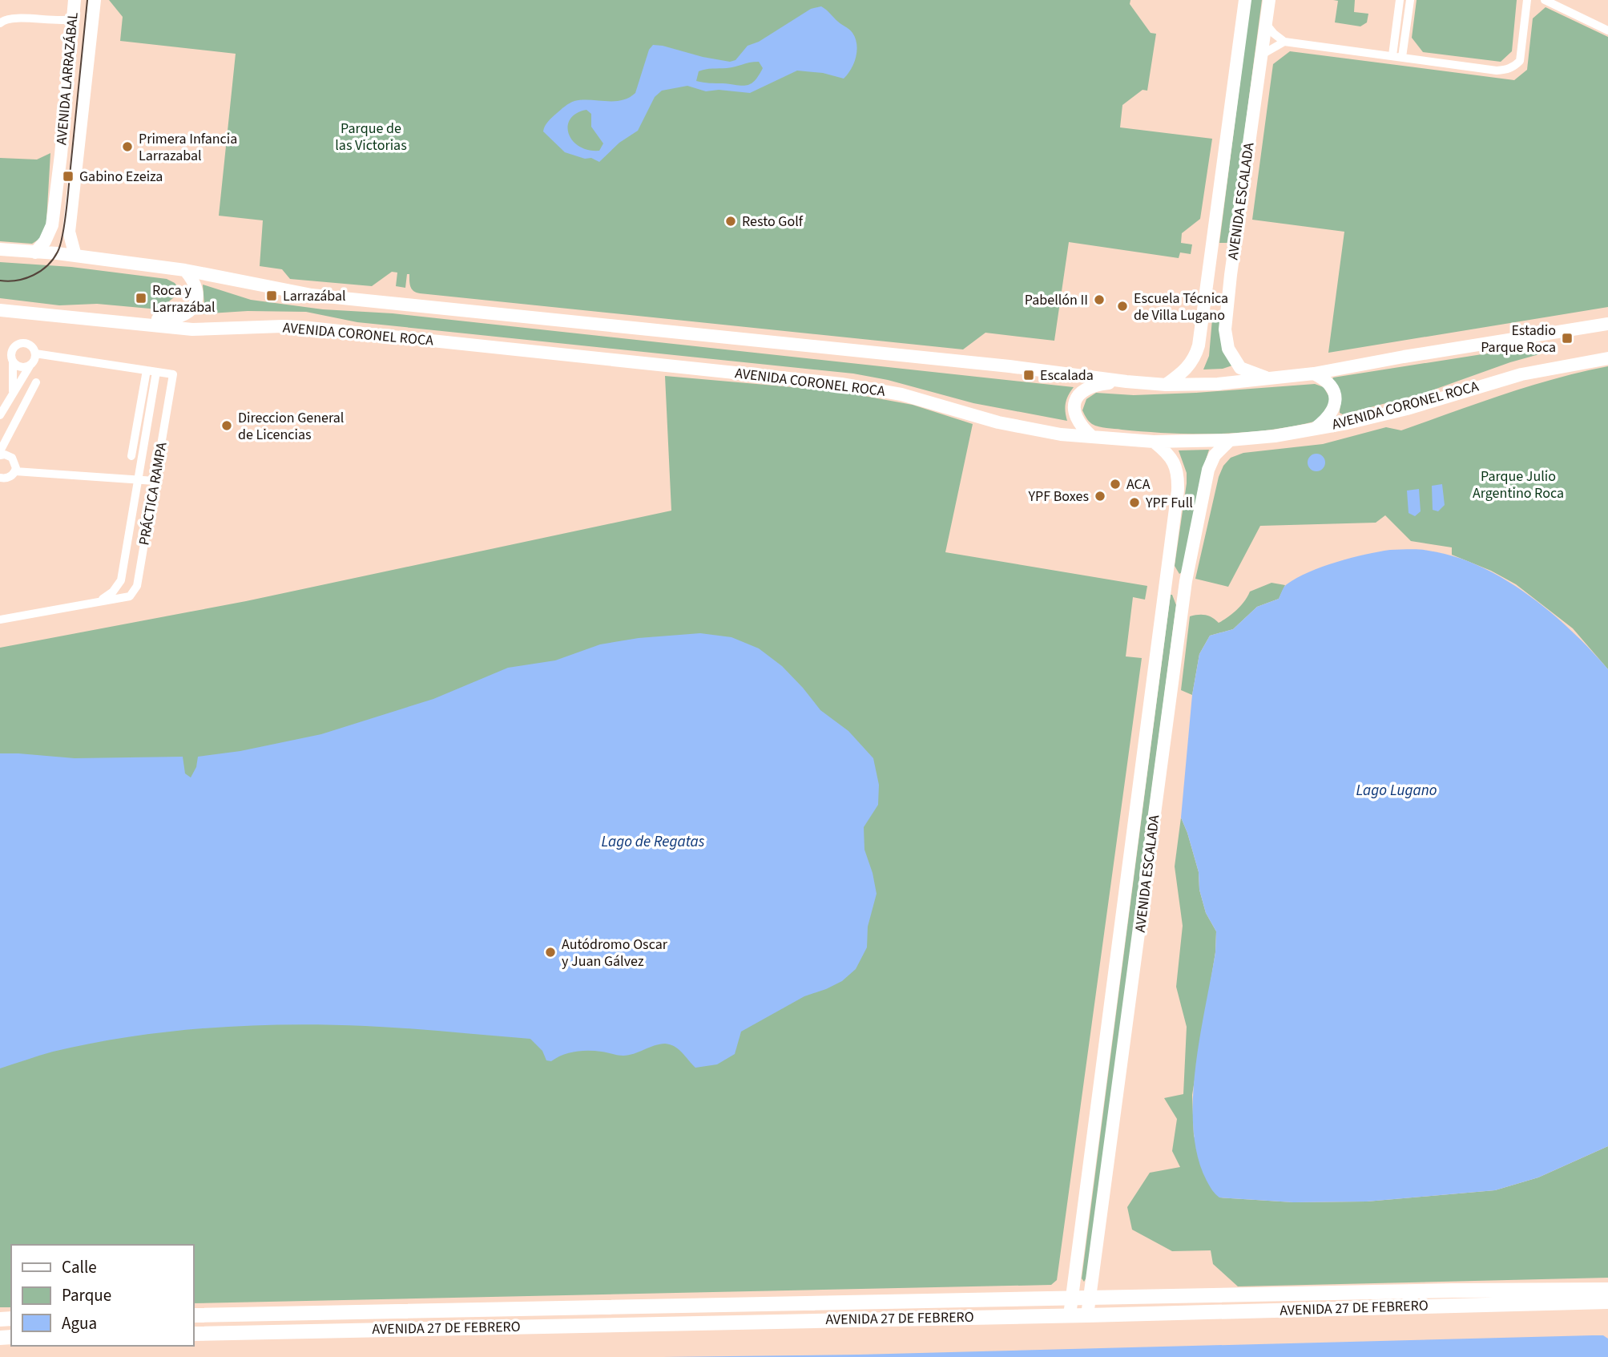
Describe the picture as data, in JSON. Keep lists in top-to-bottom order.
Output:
{
  "streets": {
    "main road": [
      "AVENIDA LARRAZÁBAL",
      "AVENIDA ESCALADA",
      "AVENIDA CORONEL ROCA",
      "AVENIDA 27 DE FEBRERO"
    ],
    "street": ["PRÁCTICA RAMPA"]
  },
  "crossings": [
    ["AVENIDA ESCALADA", "AVENIDA CORONEL ROCA"],
    ["AVENIDA ESCALADA", "AVENIDA 27 DE FEBRERO"]
  ],
  "water": ["Lago Lugano", "Lago de Regatas"],
  "parks": ["Parque de las Victorias", "Parque Julio Argentino Roca"],
  "places": {
    "other": [
      "Primera Infancia Larrazabal",
      "Resto Golf",
      "Pabellón II",
      "Escuela Técnica de Villa Lugano",
      "Direccion General de Licencias",
      "ACA",
      "YPF Boxes",
      "YPF Full",
      "Autódromo Oscar y Juan Gálvez"
    ],
    "transit": [
      "Gabino Ezeiza",
      "Larrazábal",
      "Roca y Larrazábal",
      "Estadio Parque Roca",
      "Escalada"
    ]
  },
  "legend": ["Calle", "Parque", "Agua"]
}
